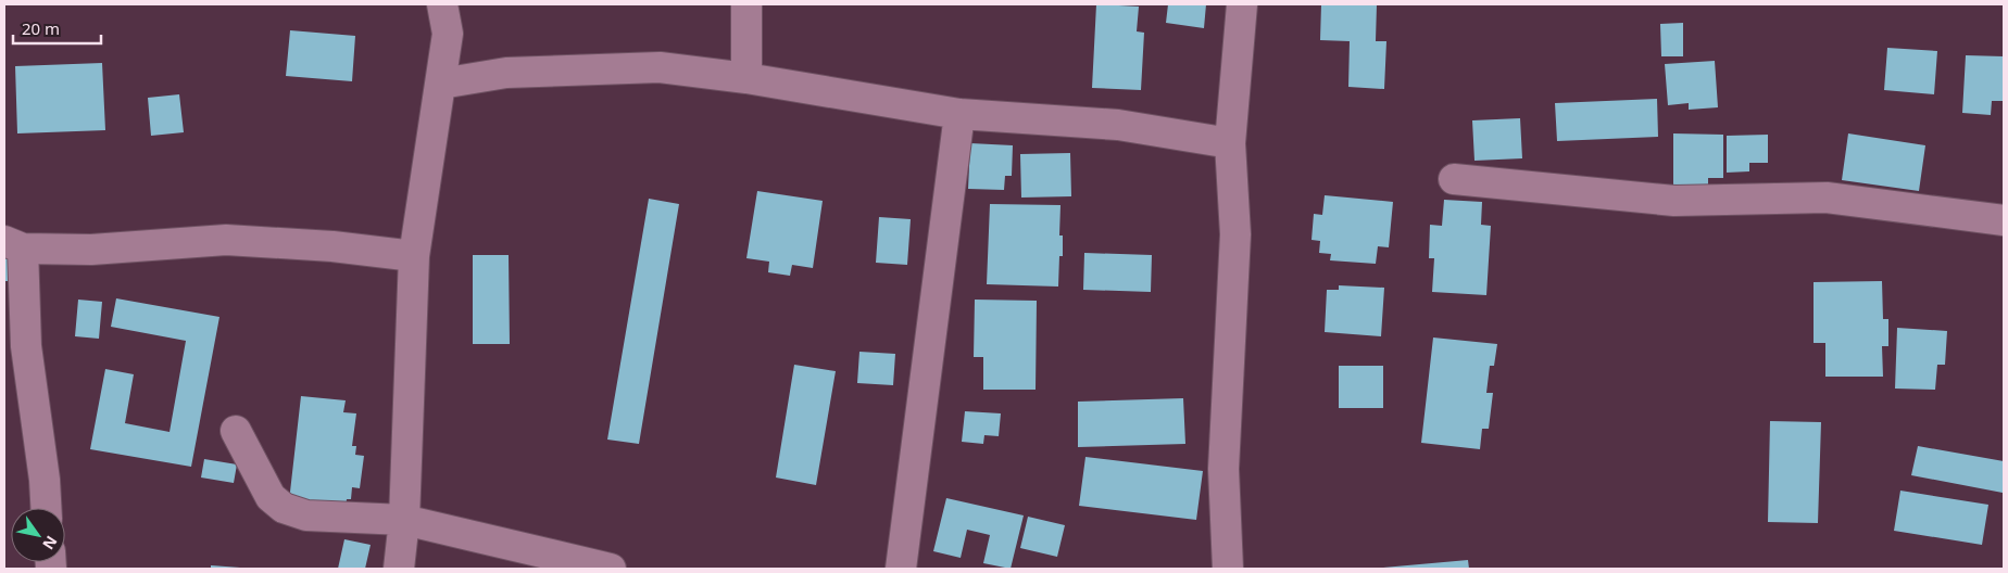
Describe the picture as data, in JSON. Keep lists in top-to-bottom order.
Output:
{
  "scale_bar": "20 m",
  "north": "bottom right"
}
